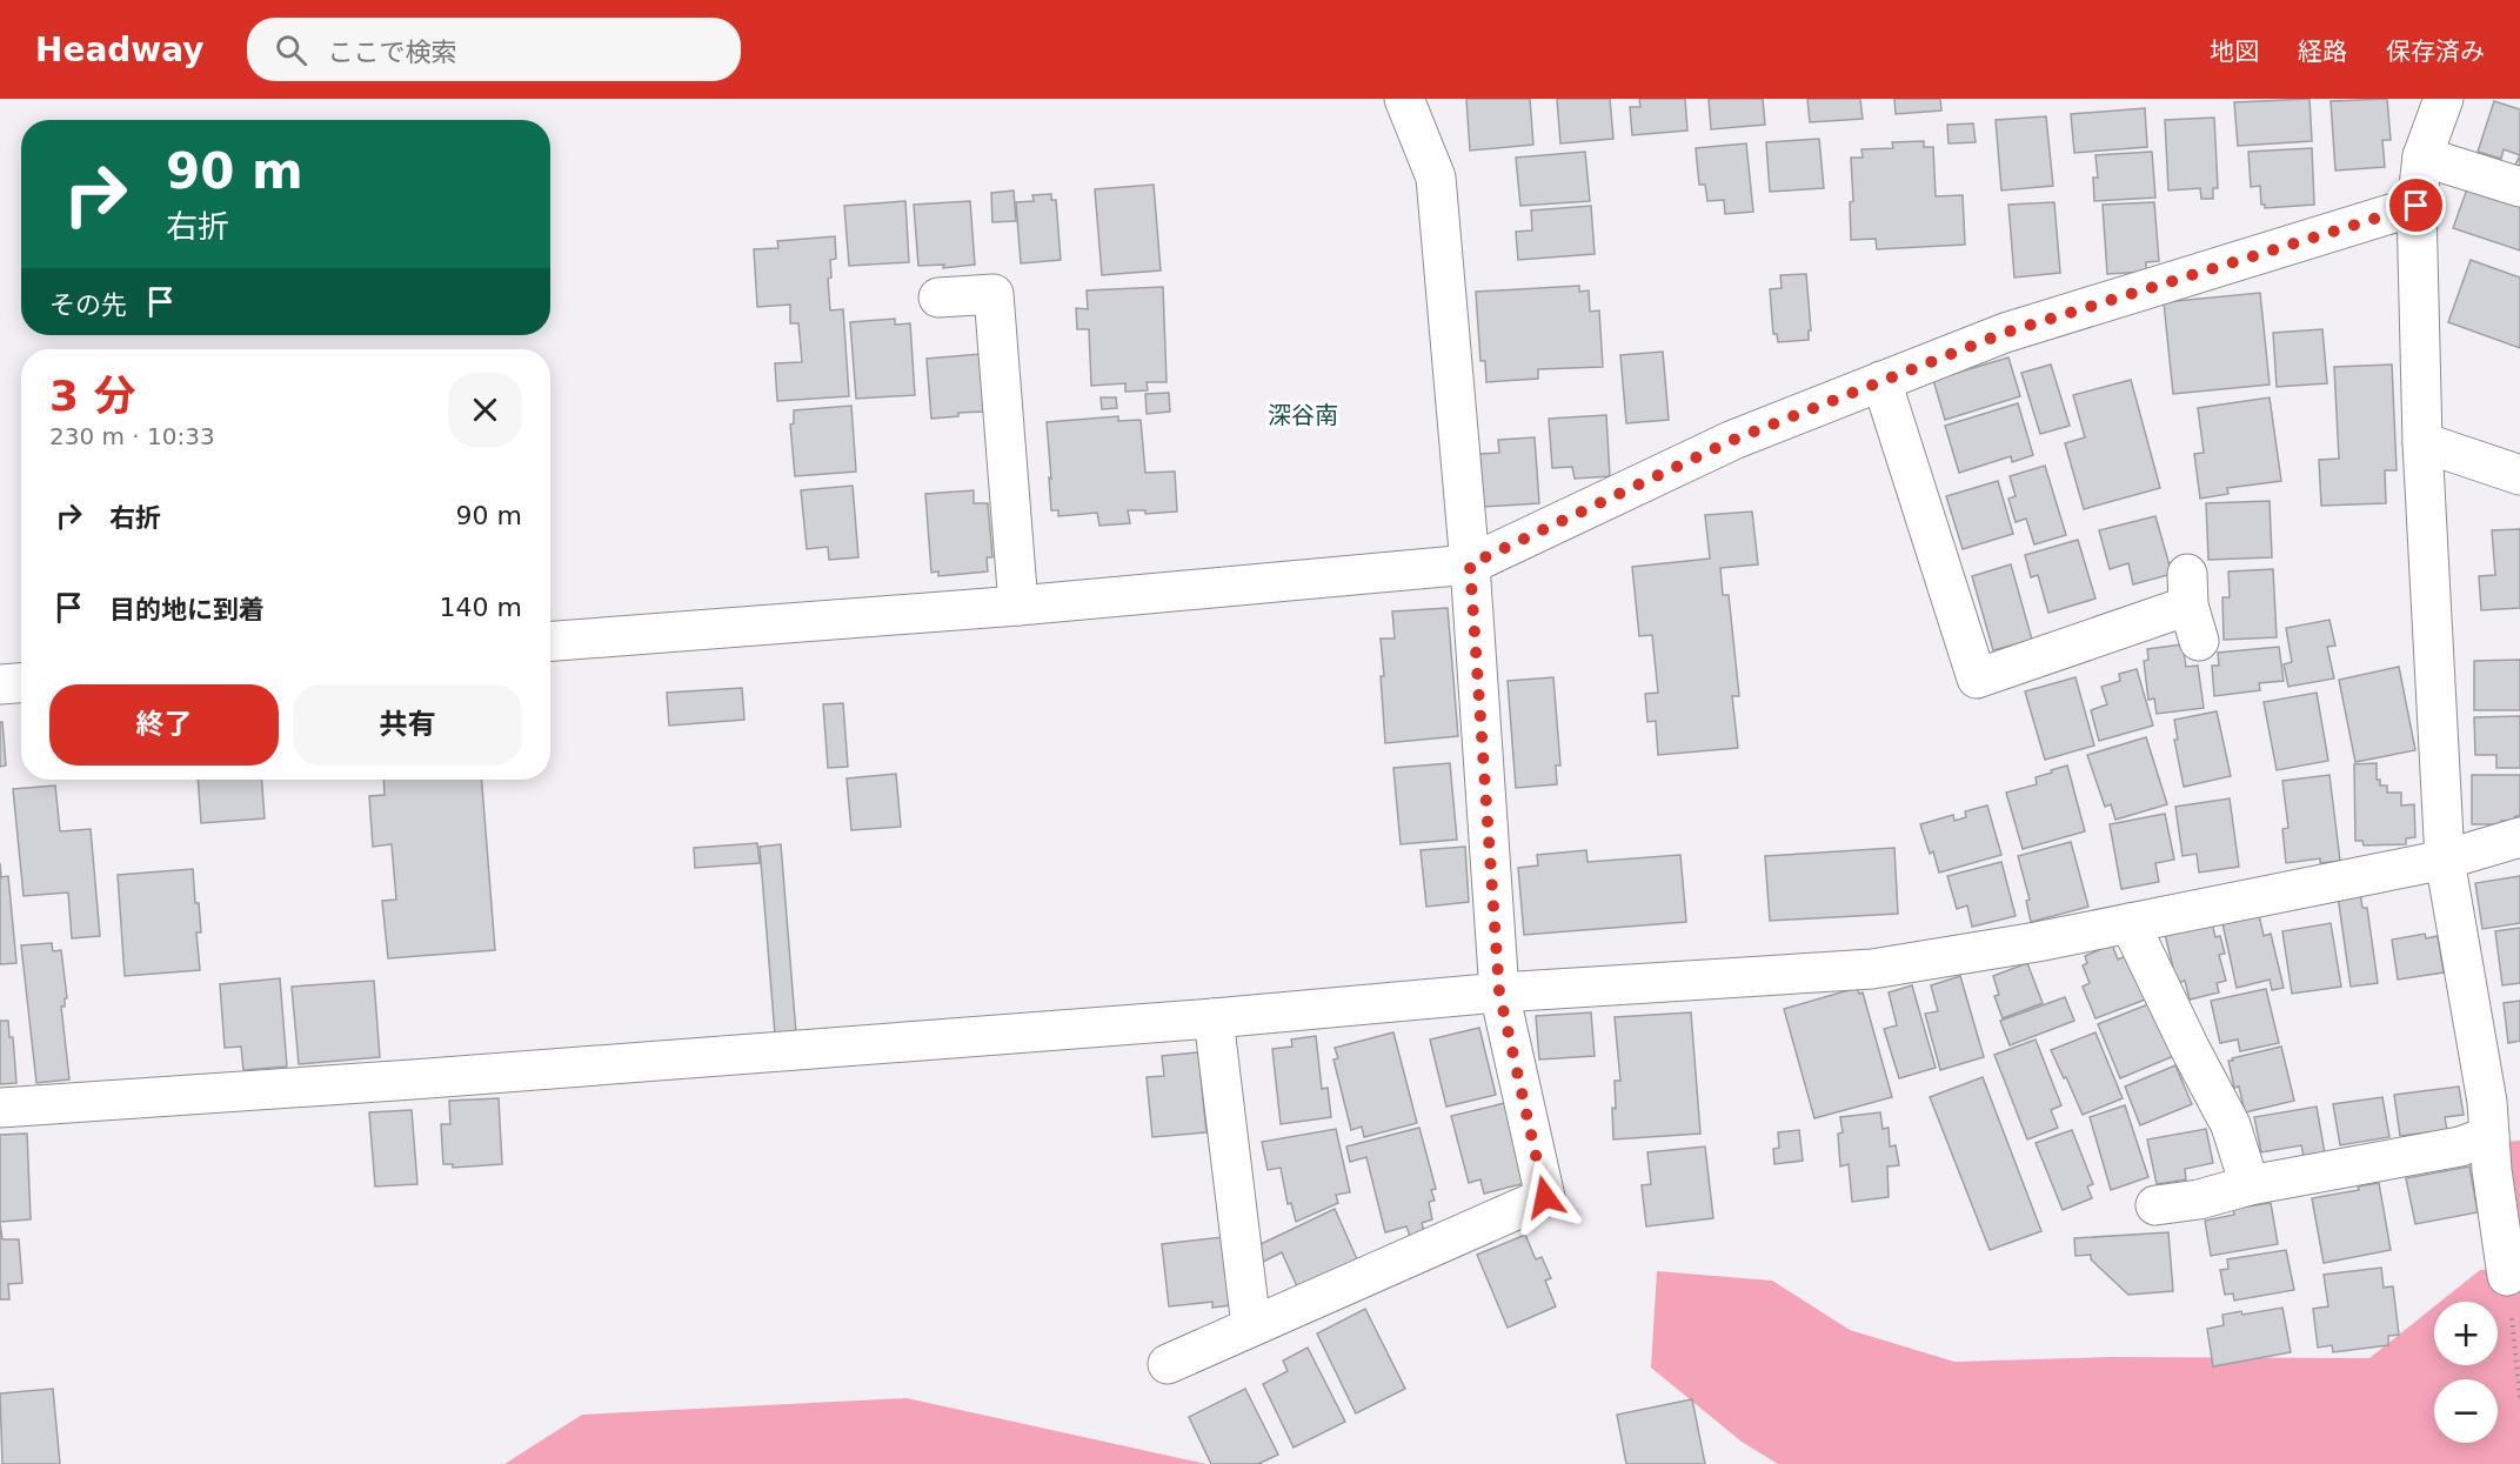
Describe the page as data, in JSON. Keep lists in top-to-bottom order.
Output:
{
  "districts": ["深谷南"],
  "page": {
    "header": "Headway",
    "search": "ここで検索",
    "nav": ["地図", "経路", "保存済み"],
    "turn": ["90 m", "右折"],
    "then": "その先",
    "heading": ["3 分", "230 m · 10:33"],
    "list": [
      {
        "name": "右折",
        "value": "90 m"
      },
      {
        "name": "目的地に到着",
        "value": "140 m"
      }
    ],
    "buttons": ["終了", "共有"],
    "map_buttons": ["+", "−"]
  }
}
